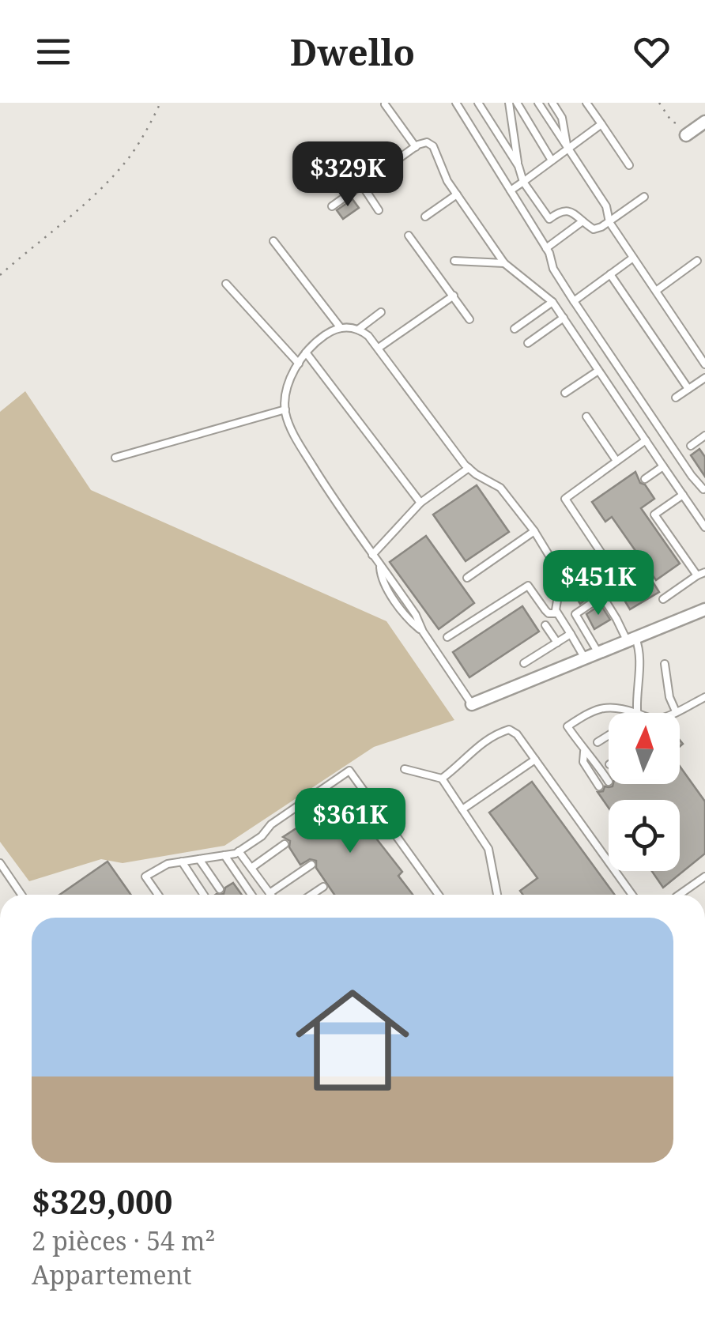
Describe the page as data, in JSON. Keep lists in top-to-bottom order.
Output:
{
  "north": "top",
  "page": {
    "header": "Dwello",
    "price": ["$329K", "$451K", "$361K"],
    "list": [
      {
        "name": "$329,000",
        "note": "2 pièces · 54 m² · Appartement"
      }
    ]
  }
}
